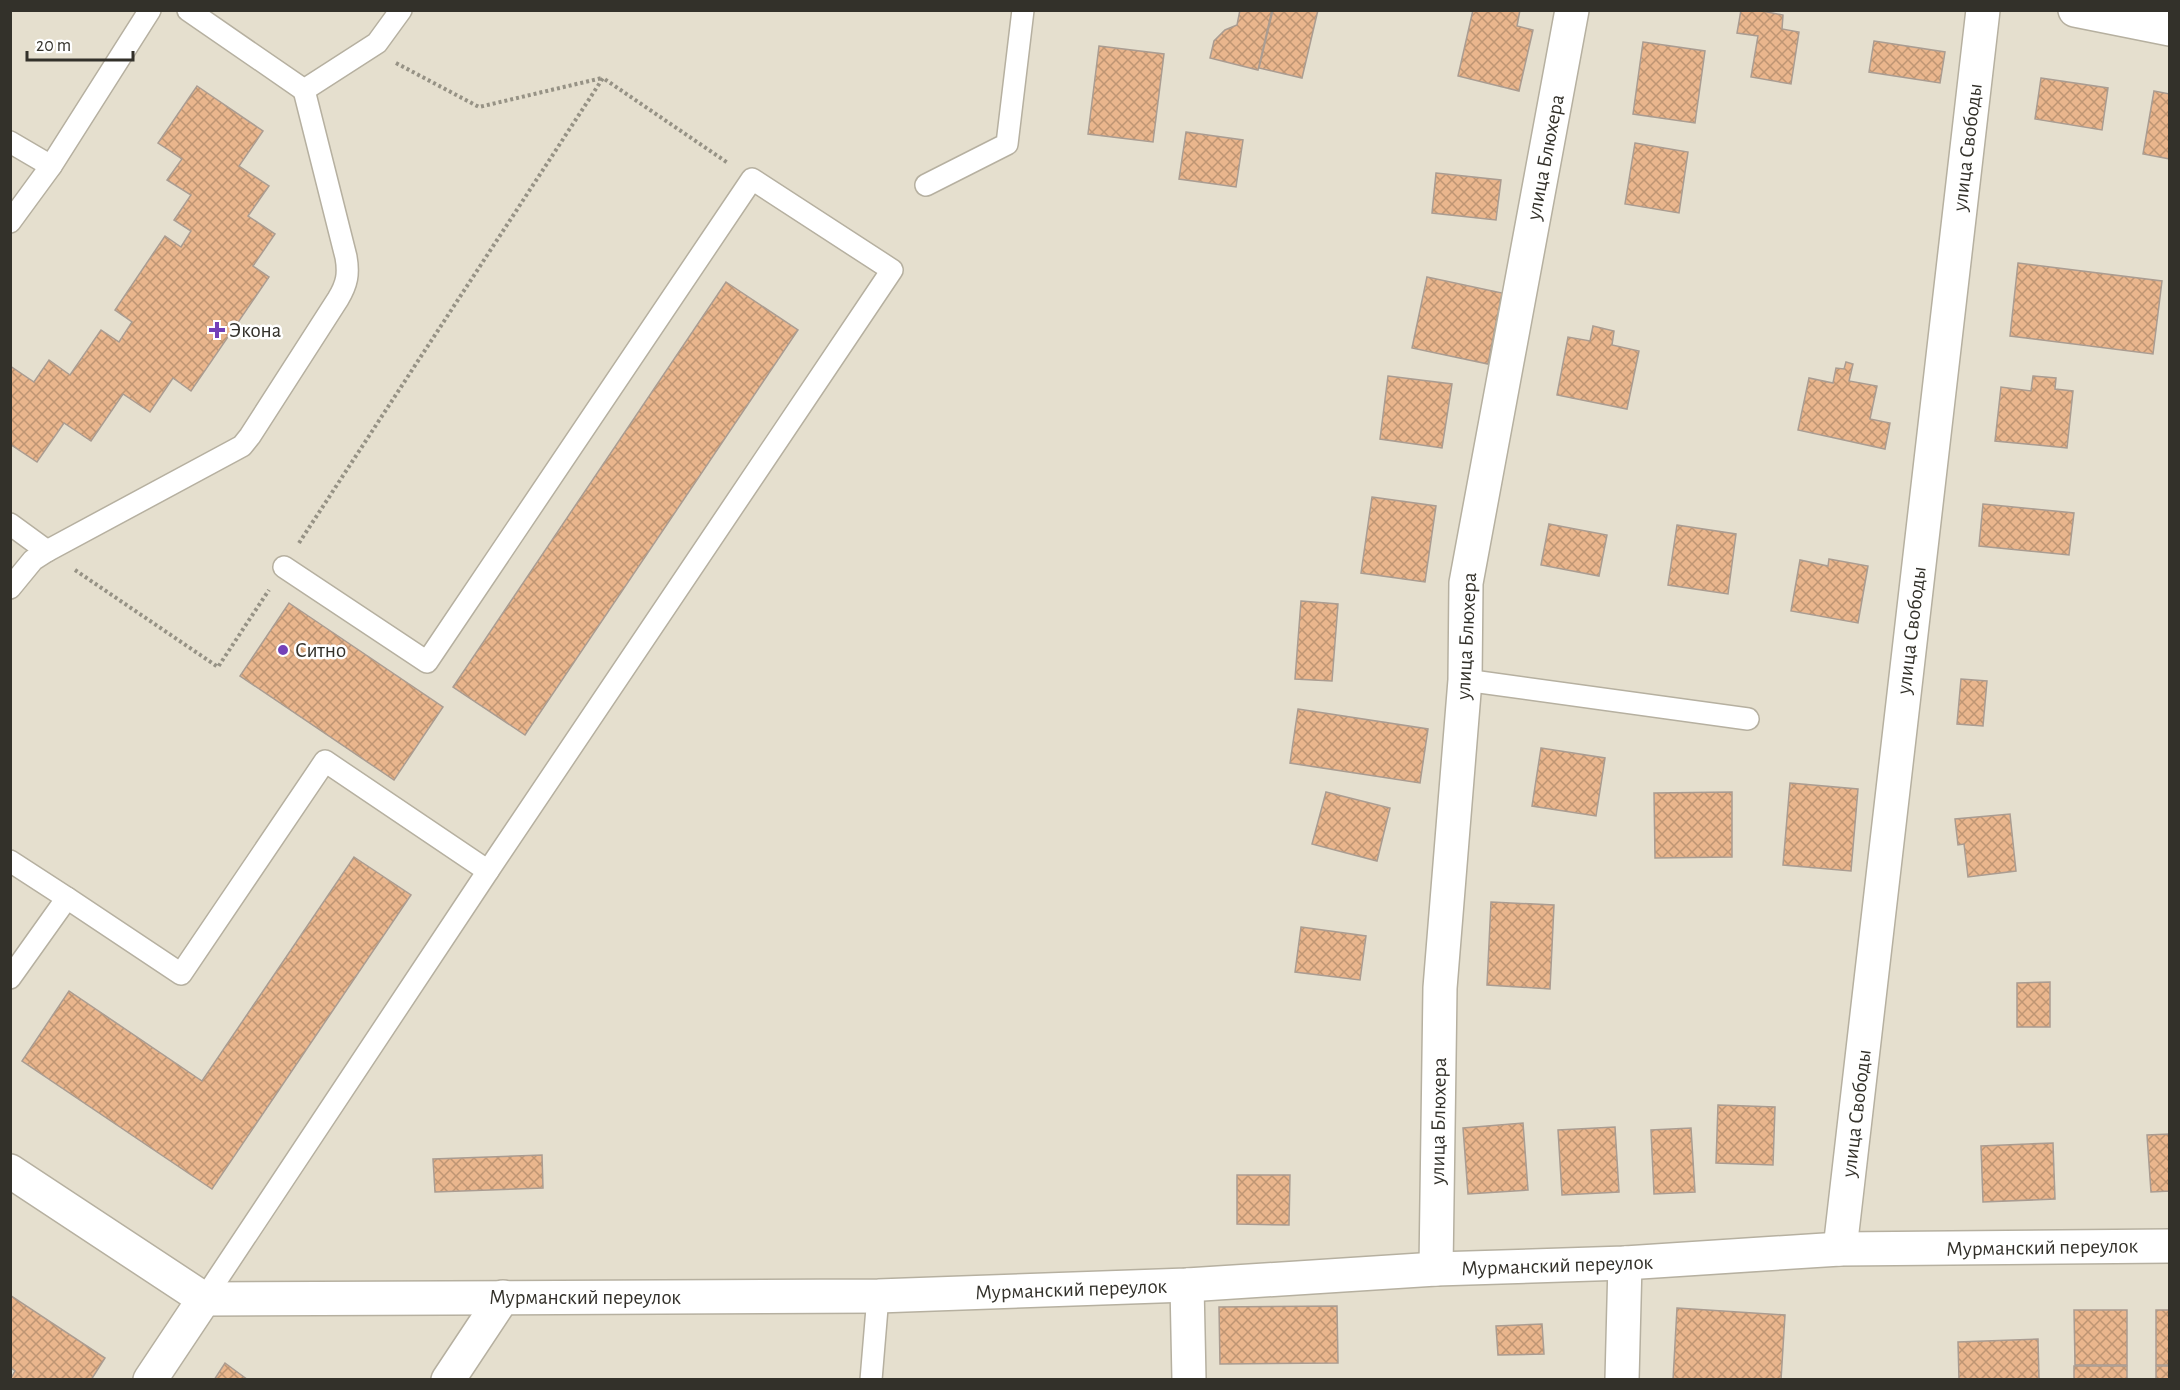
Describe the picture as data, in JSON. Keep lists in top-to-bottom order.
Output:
{
  "streets": {
    "street": ["улица Свободы", "улица Блюхера", "Мурманский переулок"]
  },
  "crossings": [
    ["улица Свободы", "Мурманский переулок"],
    ["улица Блюхера", "Мурманский переулок"]
  ],
  "places": {
    "health": ["Экона"],
    "other": ["Ситно"]
  },
  "scale_bar": "20 m"
}
